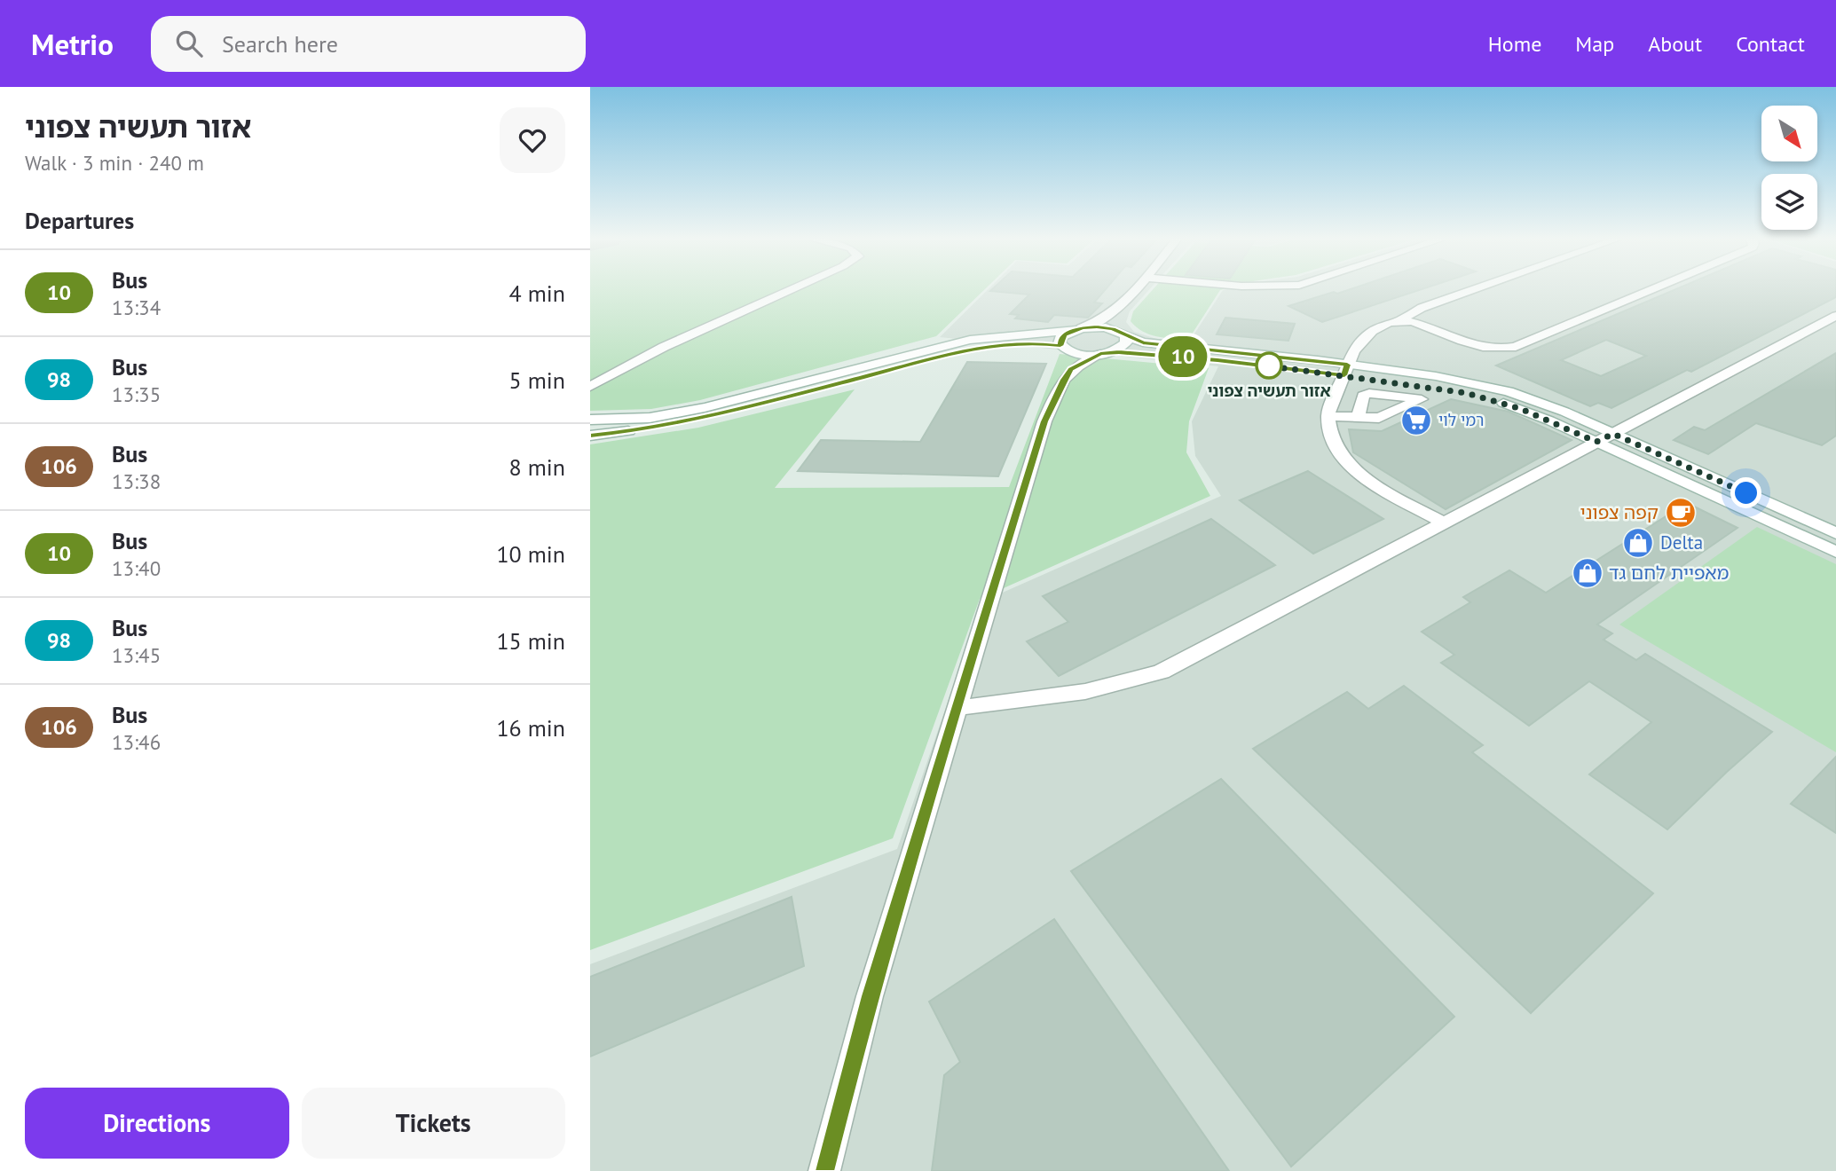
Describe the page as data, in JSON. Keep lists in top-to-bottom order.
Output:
{
  "places": {
    "other": ["אזור תעשיה צפוני"],
    "supermarket": ["רמי לוי"],
    "cafe": ["קפה צפוני"],
    "shop": ["Delta", "מאפיית לחם גד"]
  },
  "lines": ["bus line 10"],
  "north": "bottom right",
  "page": {
    "header": "Metrio",
    "search": "Search here",
    "nav": [
      "Home",
      "Map",
      "About",
      "Contact"
    ],
    "heading": [
      ["אזור תעשיה צפוני", "Walk · 3 min · 240 m"],
      "Departures"
    ],
    "on_map": "10",
    "list": [
      {
        "mark": "10",
        "name": "Bus",
        "note": "13:34",
        "value": "4 min"
      },
      {
        "mark": "98",
        "name": "Bus",
        "note": "13:35",
        "value": "5 min"
      },
      {
        "mark": "106",
        "name": "Bus",
        "note": "13:38",
        "value": "8 min"
      },
      {
        "mark": "10",
        "name": "Bus",
        "note": "13:40",
        "value": "10 min"
      },
      {
        "mark": "98",
        "name": "Bus",
        "note": "13:45",
        "value": "15 min"
      },
      {
        "mark": "106",
        "name": "Bus",
        "note": "13:46",
        "value": "16 min"
      }
    ],
    "buttons": ["Directions", "Tickets"]
  }
}
